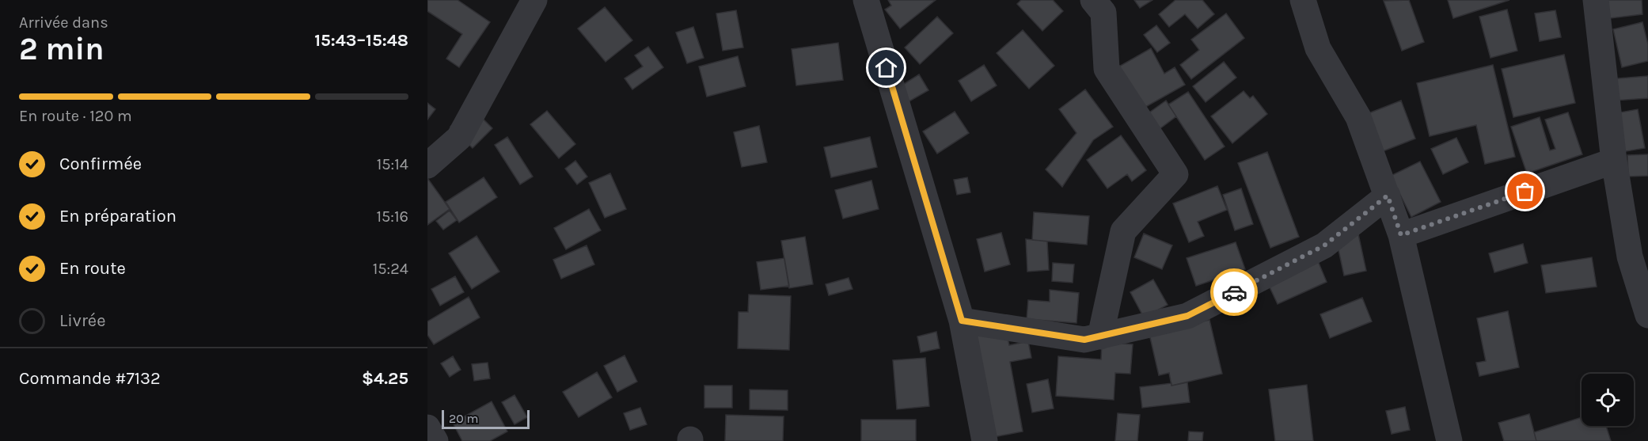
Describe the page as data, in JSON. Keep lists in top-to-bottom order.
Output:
{
  "scale_bar": "20 m",
  "page": {
    "heading": ["2 min", "Arrivée dans", "15:43–15:48"],
    "panel": ["Commande #7132", "$4.25"],
    "bar": "En route · 120 m",
    "list": [
      ["Confirmée", "15:14"],
      ["En préparation", "15:16"],
      ["En route", "15:24"],
      "Livrée"
    ],
    "scale": "20 m"
  }
}
